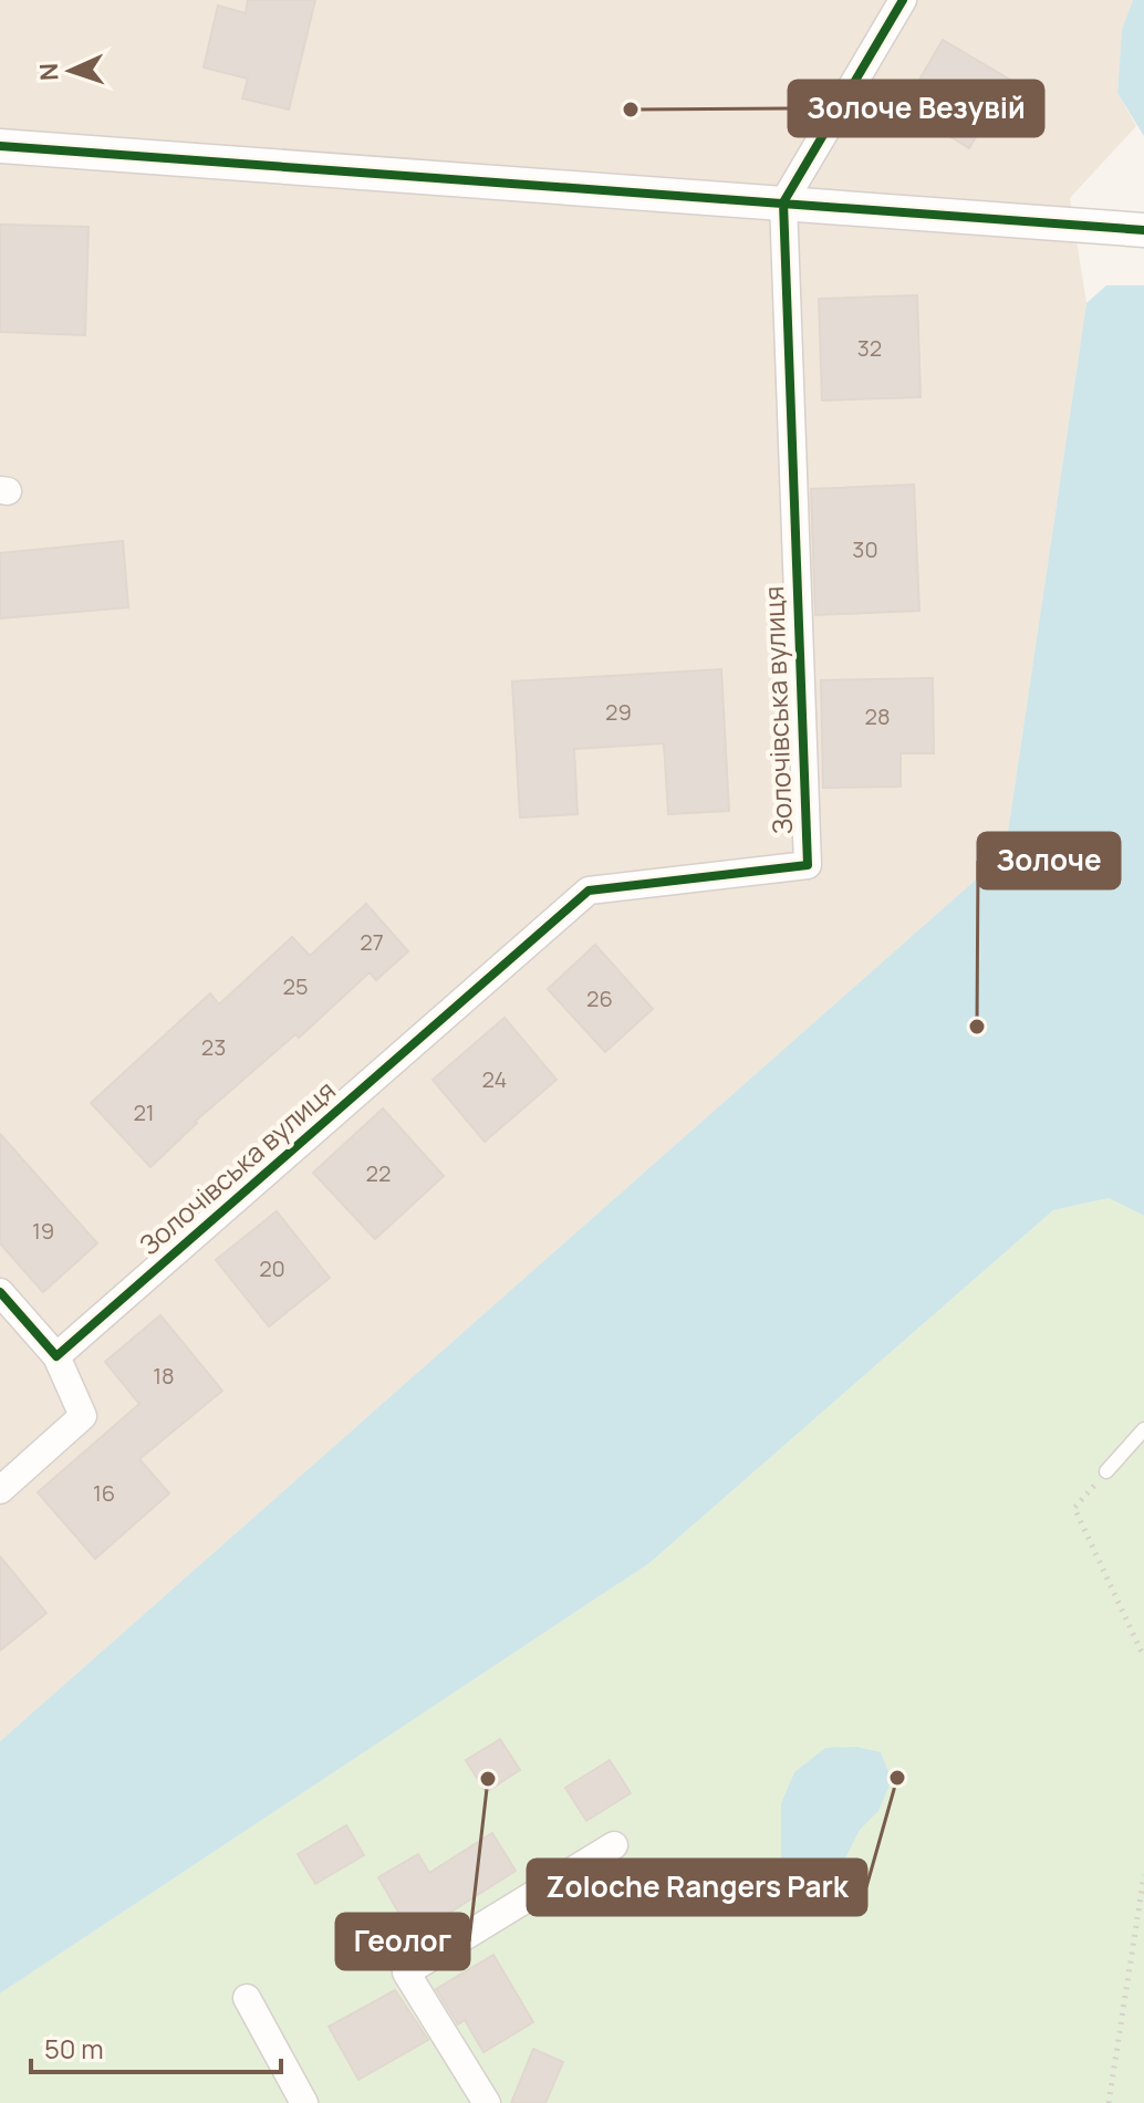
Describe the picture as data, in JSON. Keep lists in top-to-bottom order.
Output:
{
  "streets": {
    "street": ["Золочівська вулиця"]
  },
  "places": [
    "Золоче Везувій",
    "Золоче",
    "Zoloche Rangers Park",
    "Геолог"
  ],
  "house_numbers": [
    "32",
    "30",
    "29",
    "28",
    "27",
    "25",
    "26",
    "23",
    "24",
    "21",
    "22",
    "19",
    "20",
    "18",
    "16"
  ],
  "scale_bar": "50 m",
  "north": "left"
}
